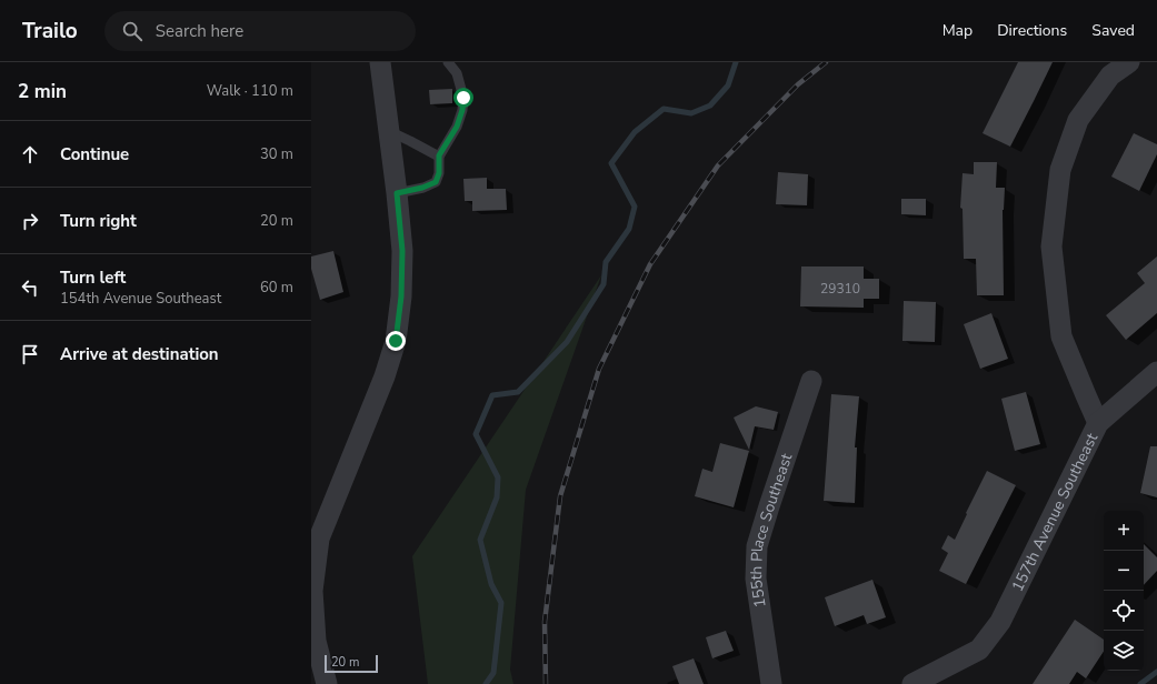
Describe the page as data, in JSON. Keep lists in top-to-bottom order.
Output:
{
  "streets": {
    "street": ["157th Avenue Southeast", "155th Place Southeast"]
  },
  "house_numbers": ["29310"],
  "scale_bar": "20 m",
  "page": {
    "header": "Trailo",
    "search": "Search here",
    "nav": ["Map", "Directions", "Saved"],
    "heading": ["2 min", "Walk · 110 m"],
    "list": [
      ["Continue", "30 m"],
      ["Turn right", "20 m"],
      ["Turn left", "154th Avenue Southeast", "60 m"],
      "Arrive at destination"
    ],
    "map_buttons": ["+", "−"],
    "scale": "20 m"
  }
}
